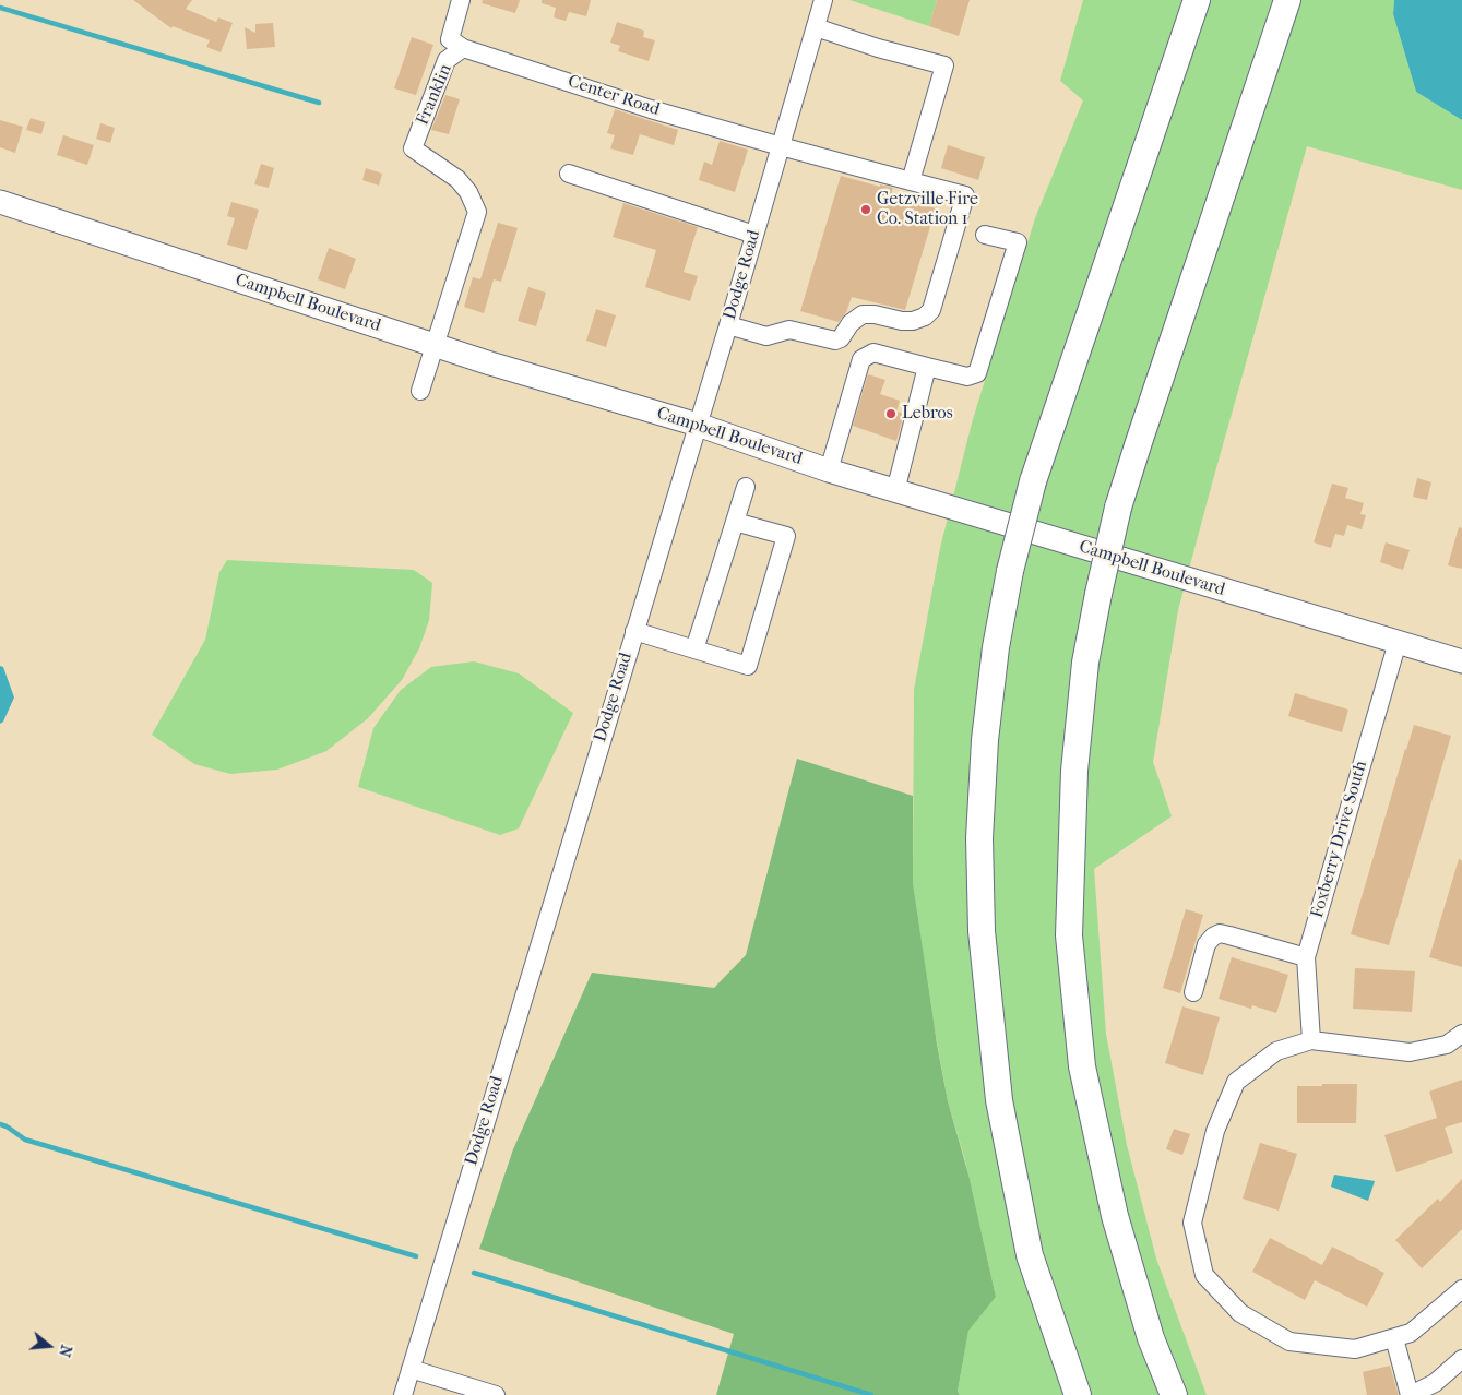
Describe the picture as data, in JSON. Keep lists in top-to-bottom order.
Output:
{
  "streets": {
    "main road": ["Campbell Boulevard"],
    "street": [
      "Franklin",
      "Center Road",
      "Dodge Road",
      "Foxberry Drive South"
    ]
  },
  "crossings": [
    ["Franklin", "Center Road"],
    ["Franklin", "Campbell Boulevard"],
    ["Center Road", "Dodge Road"],
    ["Dodge Road", "Campbell Boulevard"],
    ["Campbell Boulevard", "Foxberry Drive South"]
  ],
  "places": ["Getzville Fire Co. Station 1", "Lebros"],
  "north": "right"
}
